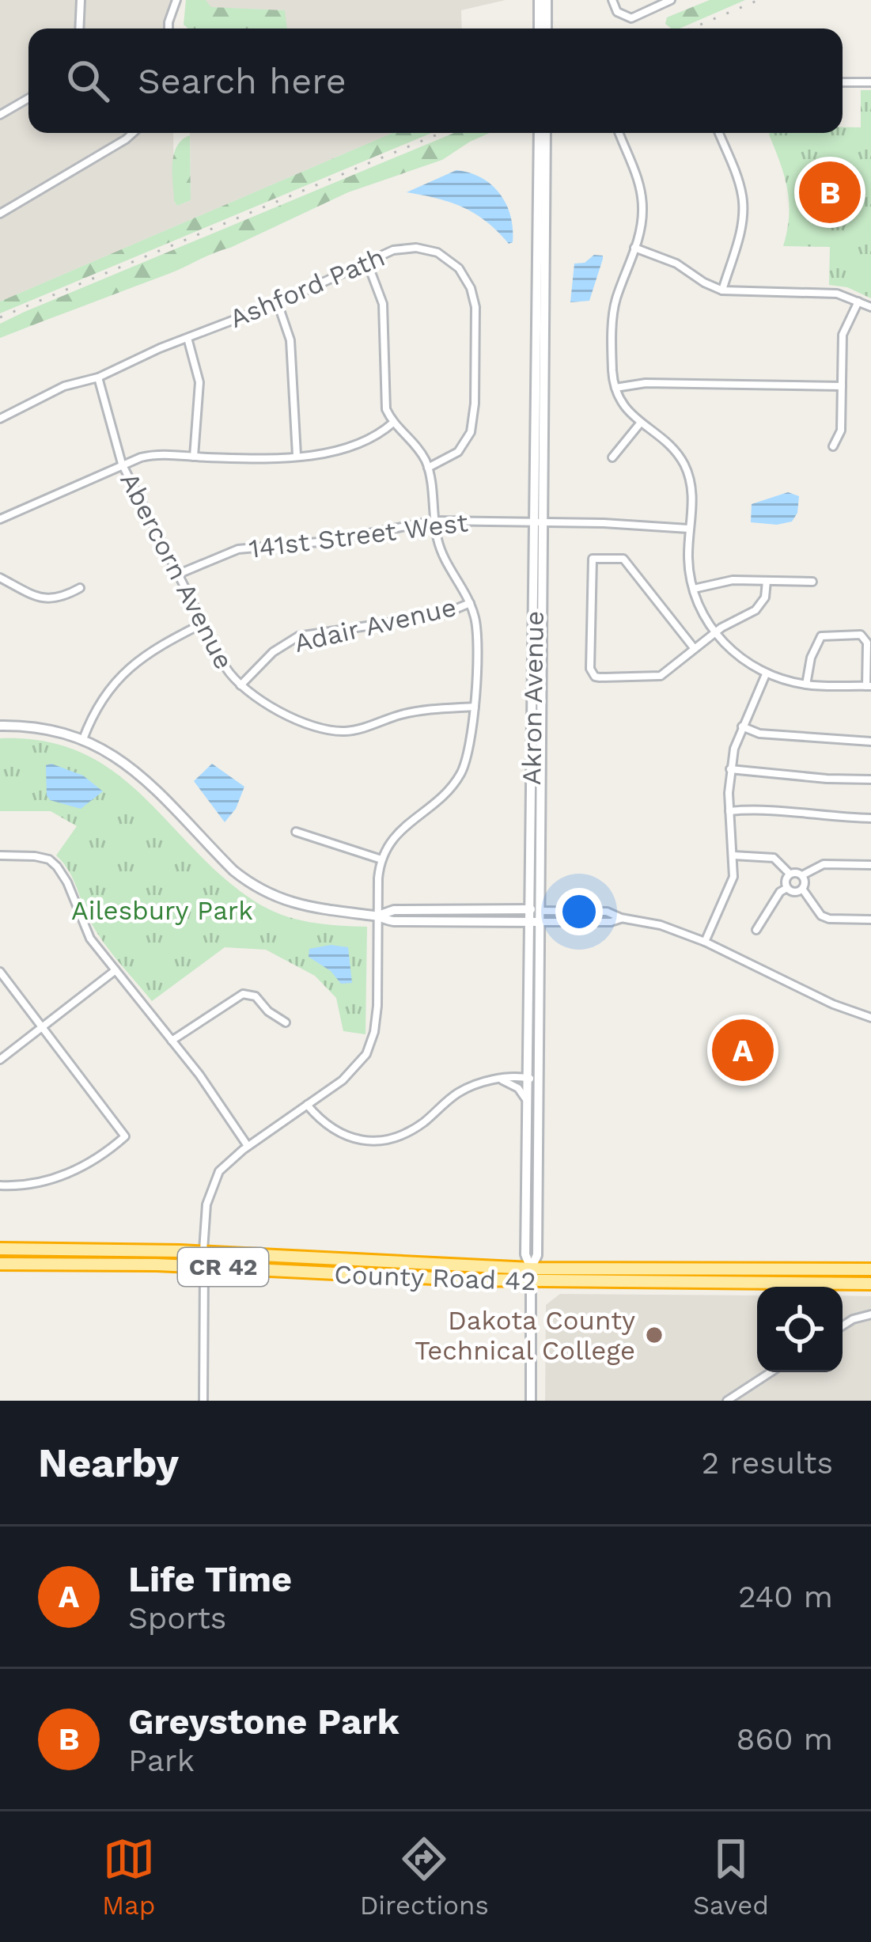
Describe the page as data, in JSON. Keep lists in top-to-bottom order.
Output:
{
  "streets": {
    "highway": ["CR 42", "County Road 42"],
    "street": [
      "Ashford Path",
      "141st Street West",
      "Abercorn Avenue",
      "Adair Avenue",
      "Akron Avenue"
    ]
  },
  "crossings": [
    ["Ashford Path", "Abercorn Avenue"],
    ["141st Street West", "Abercorn Avenue"],
    ["141st Street West", "Akron Avenue"],
    ["Abercorn Avenue", "Adair Avenue"],
    ["Akron Avenue", "County Road 42"],
    ["CR 42", "County Road 42"]
  ],
  "parks": ["Ailesbury Park"],
  "places": ["Dakota County Technical College"],
  "page": {
    "search": "Search here",
    "pins": ["B", "A"],
    "heading": ["Nearby", "2 results"],
    "list": [
      {
        "mark": "A",
        "name": "Life Time",
        "note": "Sports",
        "value": "240 m"
      },
      {
        "mark": "B",
        "name": "Greystone Park",
        "note": "Park",
        "value": "860 m"
      }
    ],
    "nav": ["Map", "Directions", "Saved"]
  }
}
